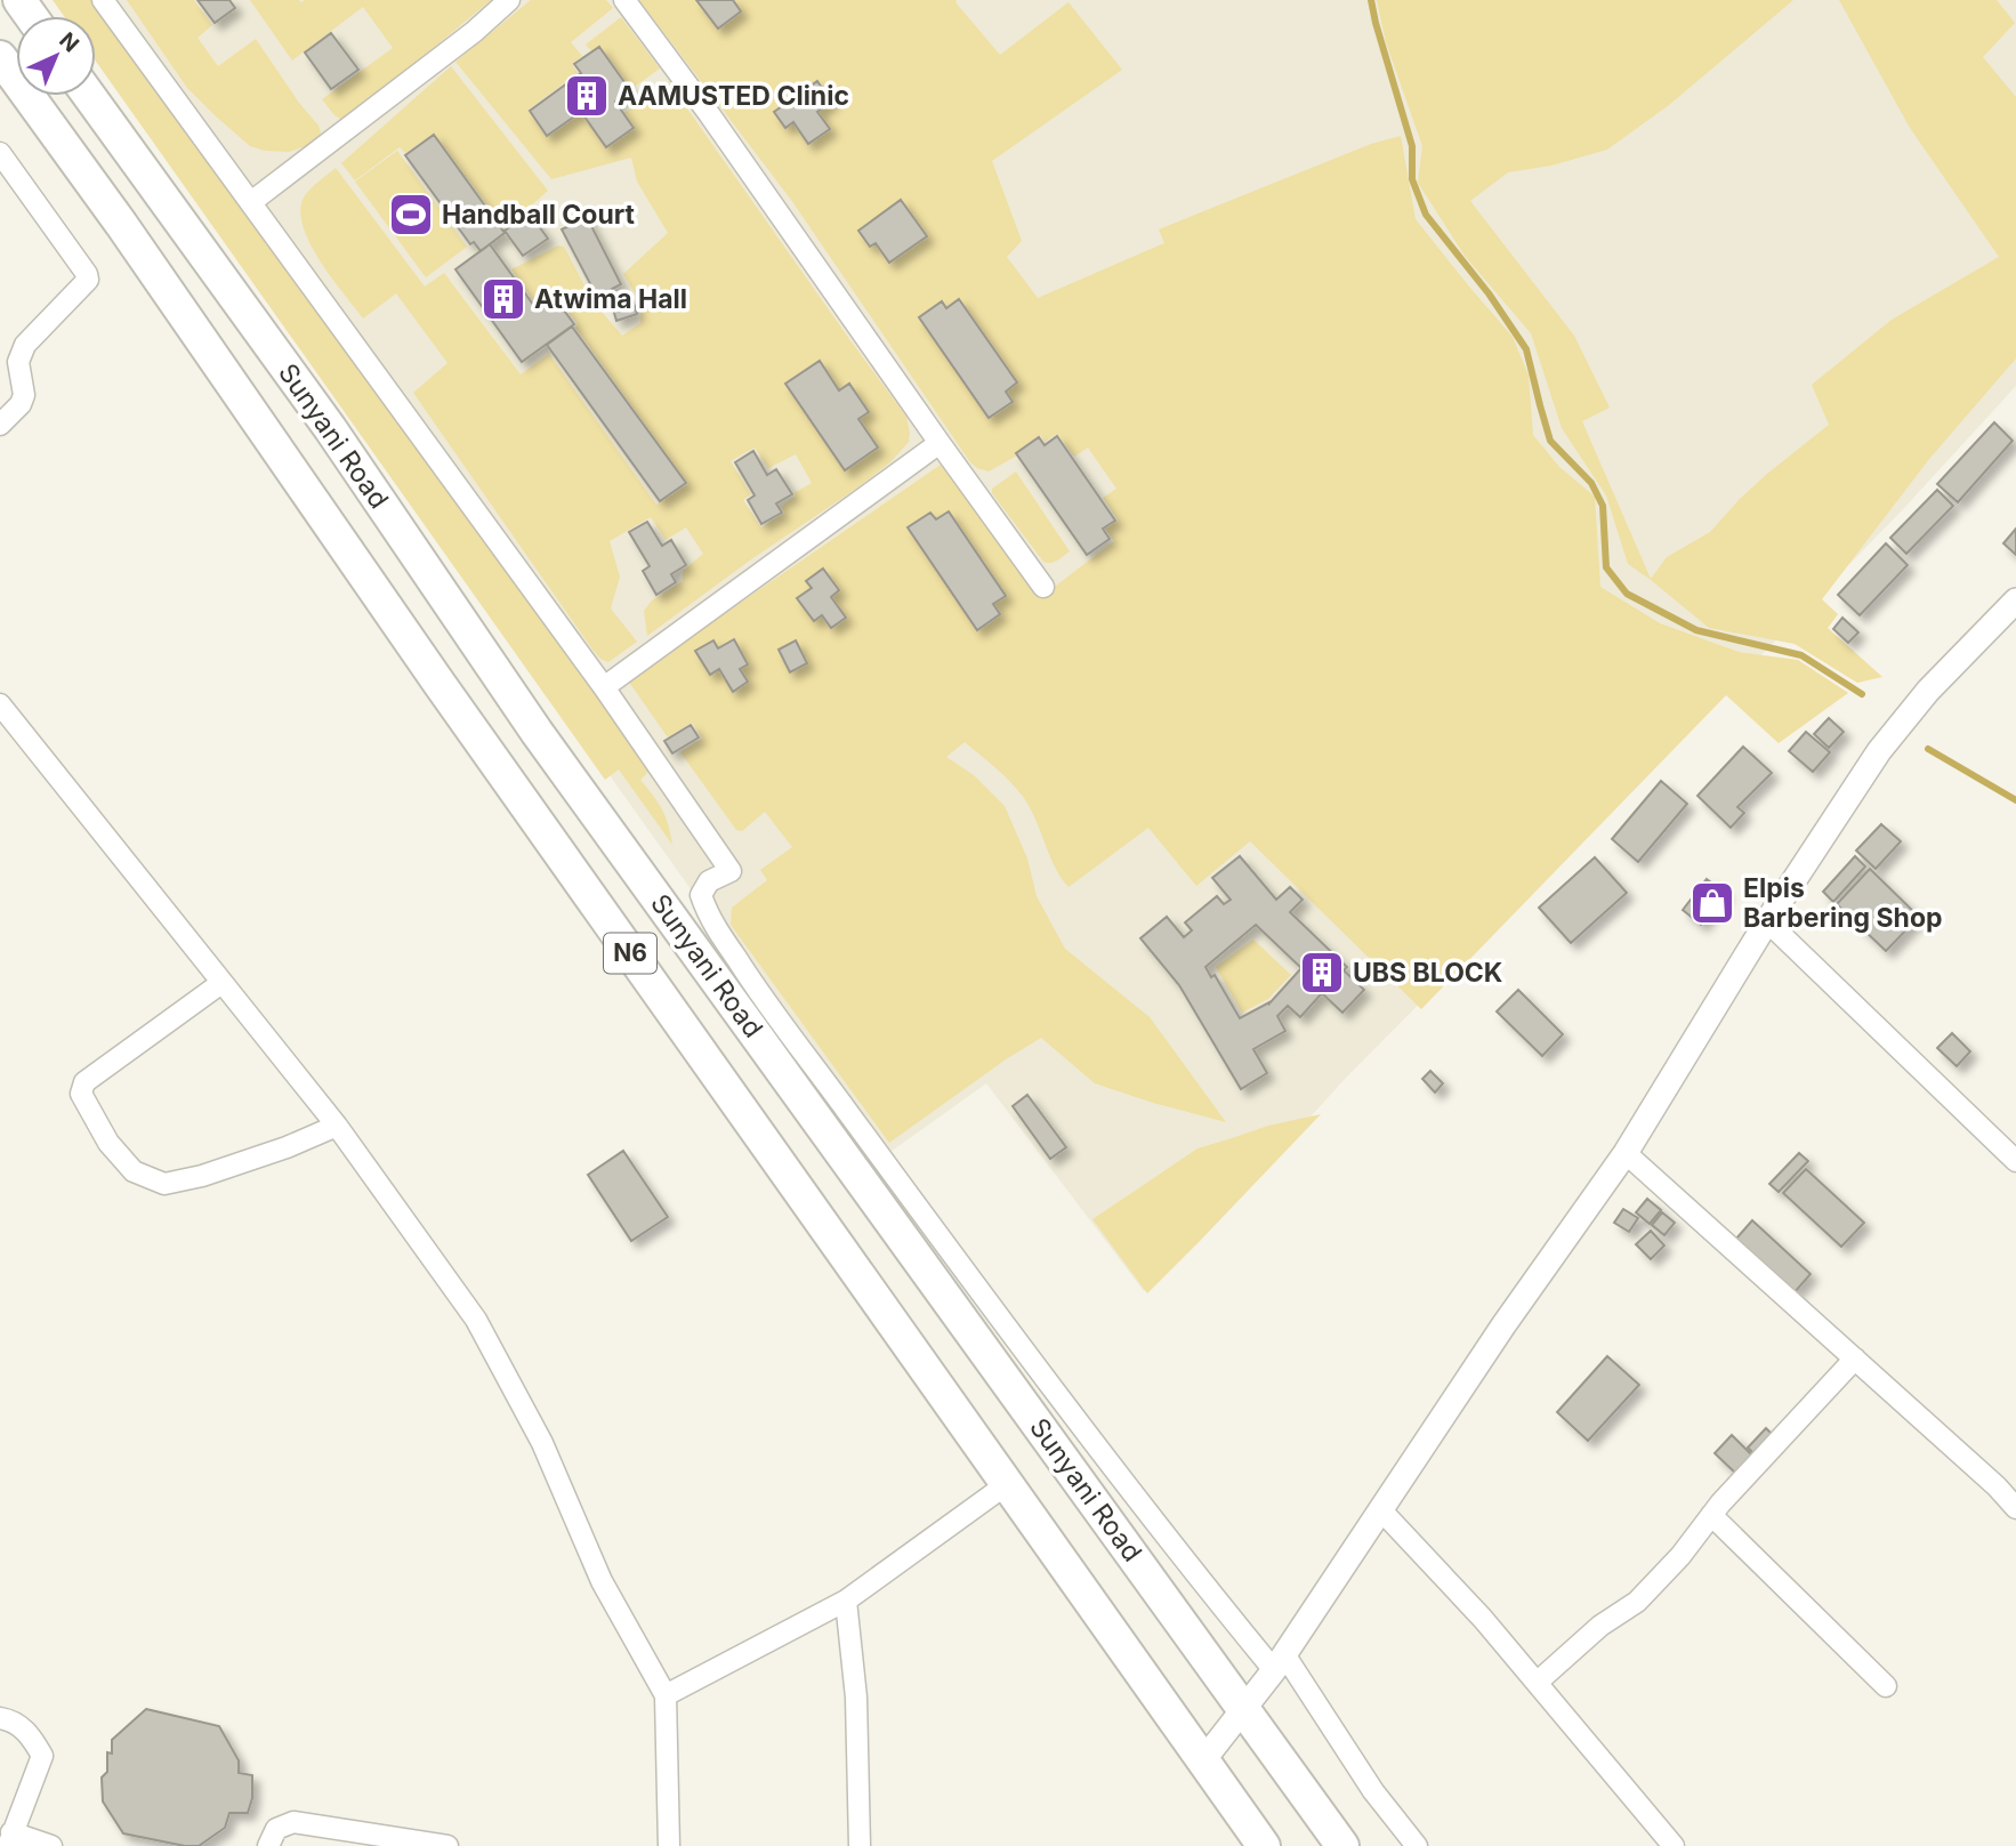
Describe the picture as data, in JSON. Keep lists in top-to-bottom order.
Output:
{
  "streets": {
    "main road": ["Sunyani Road", "N6"]
  },
  "places": {
    "building": ["AAMUSTED Clinic", "Atwima Hall", "UBS BLOCK"],
    "sports": ["Handball Court"],
    "shop": ["Elpis Barbering Shop"]
  },
  "north": "top right"
}
